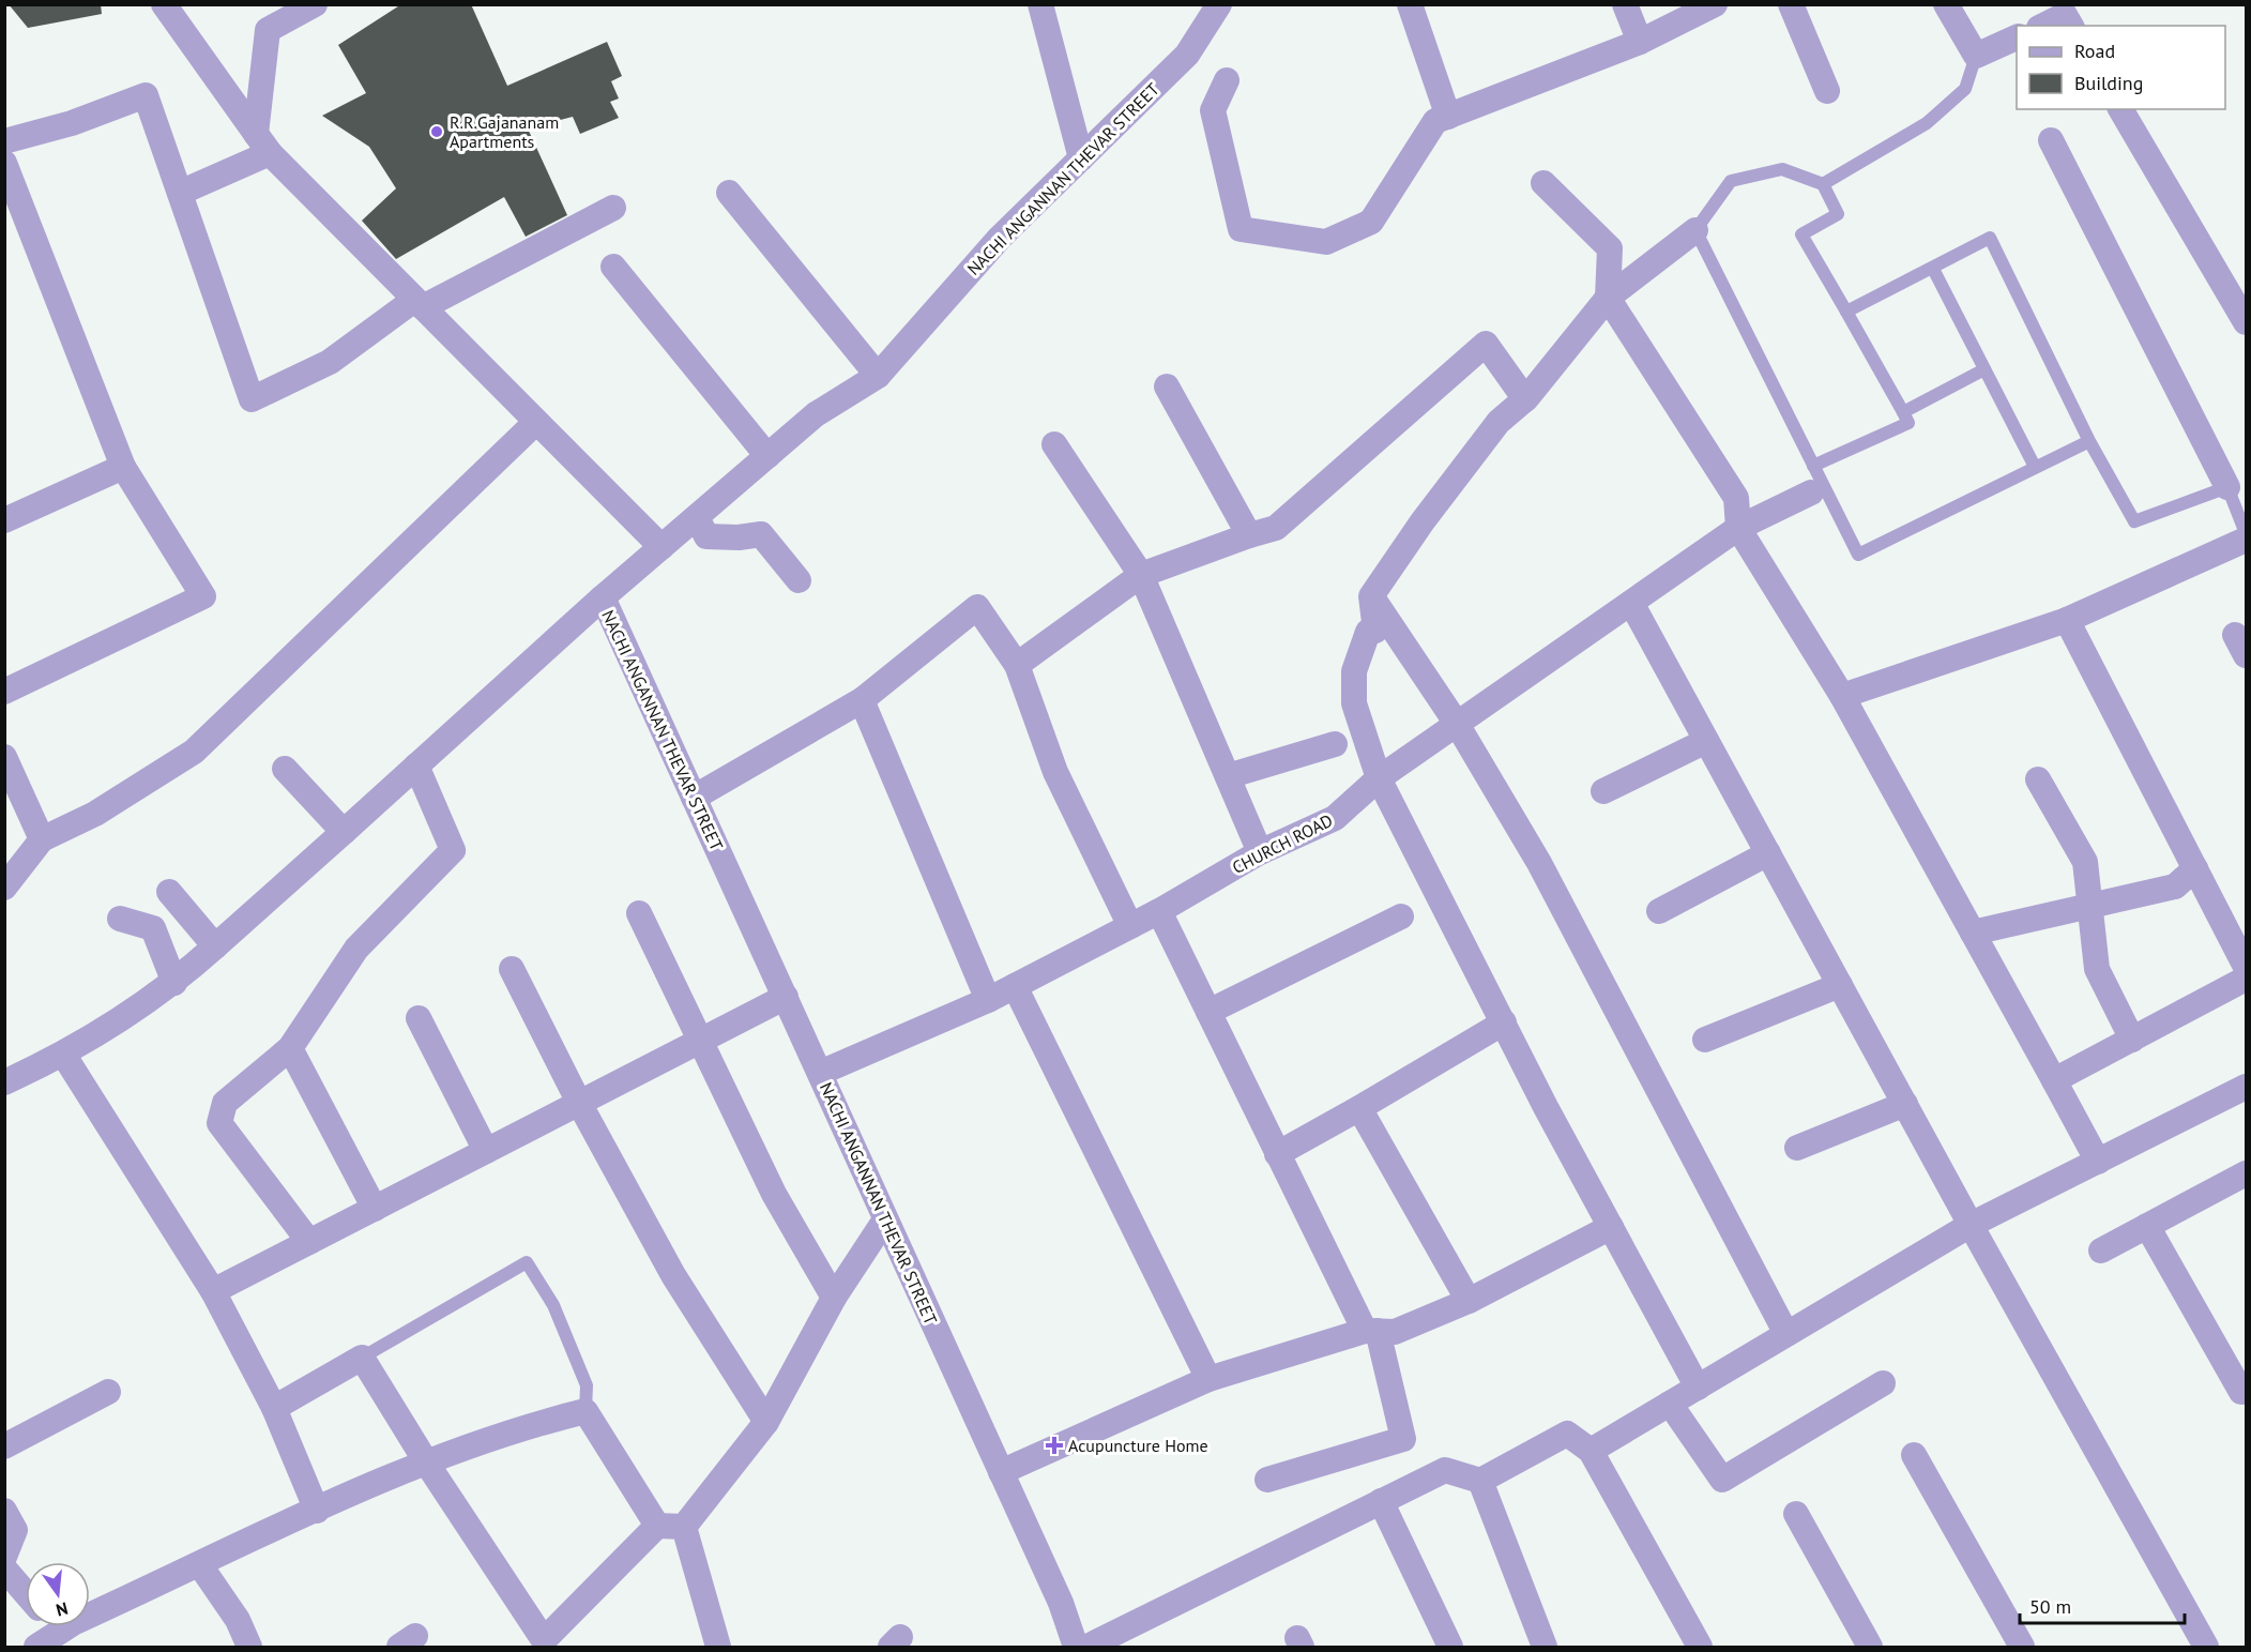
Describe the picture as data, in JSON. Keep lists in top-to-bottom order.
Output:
{
  "streets": {
    "street": ["NACHI ANGANNAN THEVAR STREET", "CHURCH ROAD"]
  },
  "crossings": [
    ["NACHI ANGANNAN THEVAR STREET", "CHURCH ROAD"]
  ],
  "places": {
    "other": ["R.R.Gajananam Apartments"],
    "health": ["Acupuncture Home"]
  },
  "legend": ["Road", "Building"],
  "scale_bar": "50 m",
  "north": "bottom"
}
